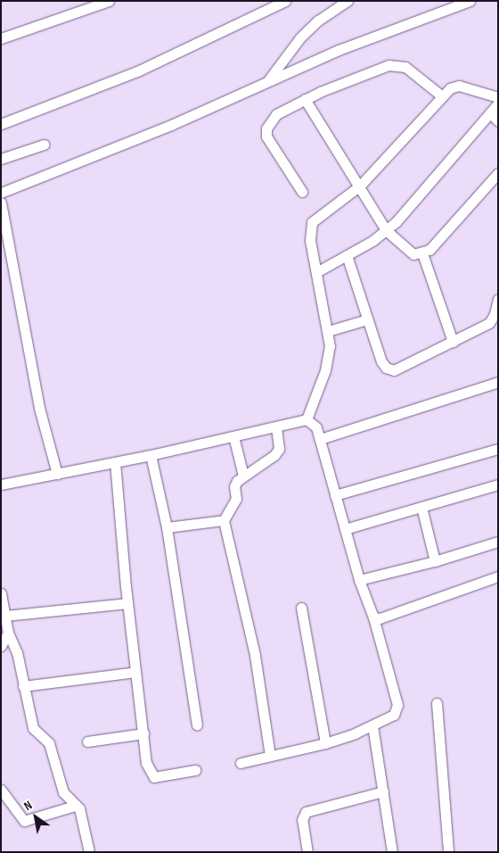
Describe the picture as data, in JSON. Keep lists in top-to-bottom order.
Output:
{
  "north": "top left"
}
